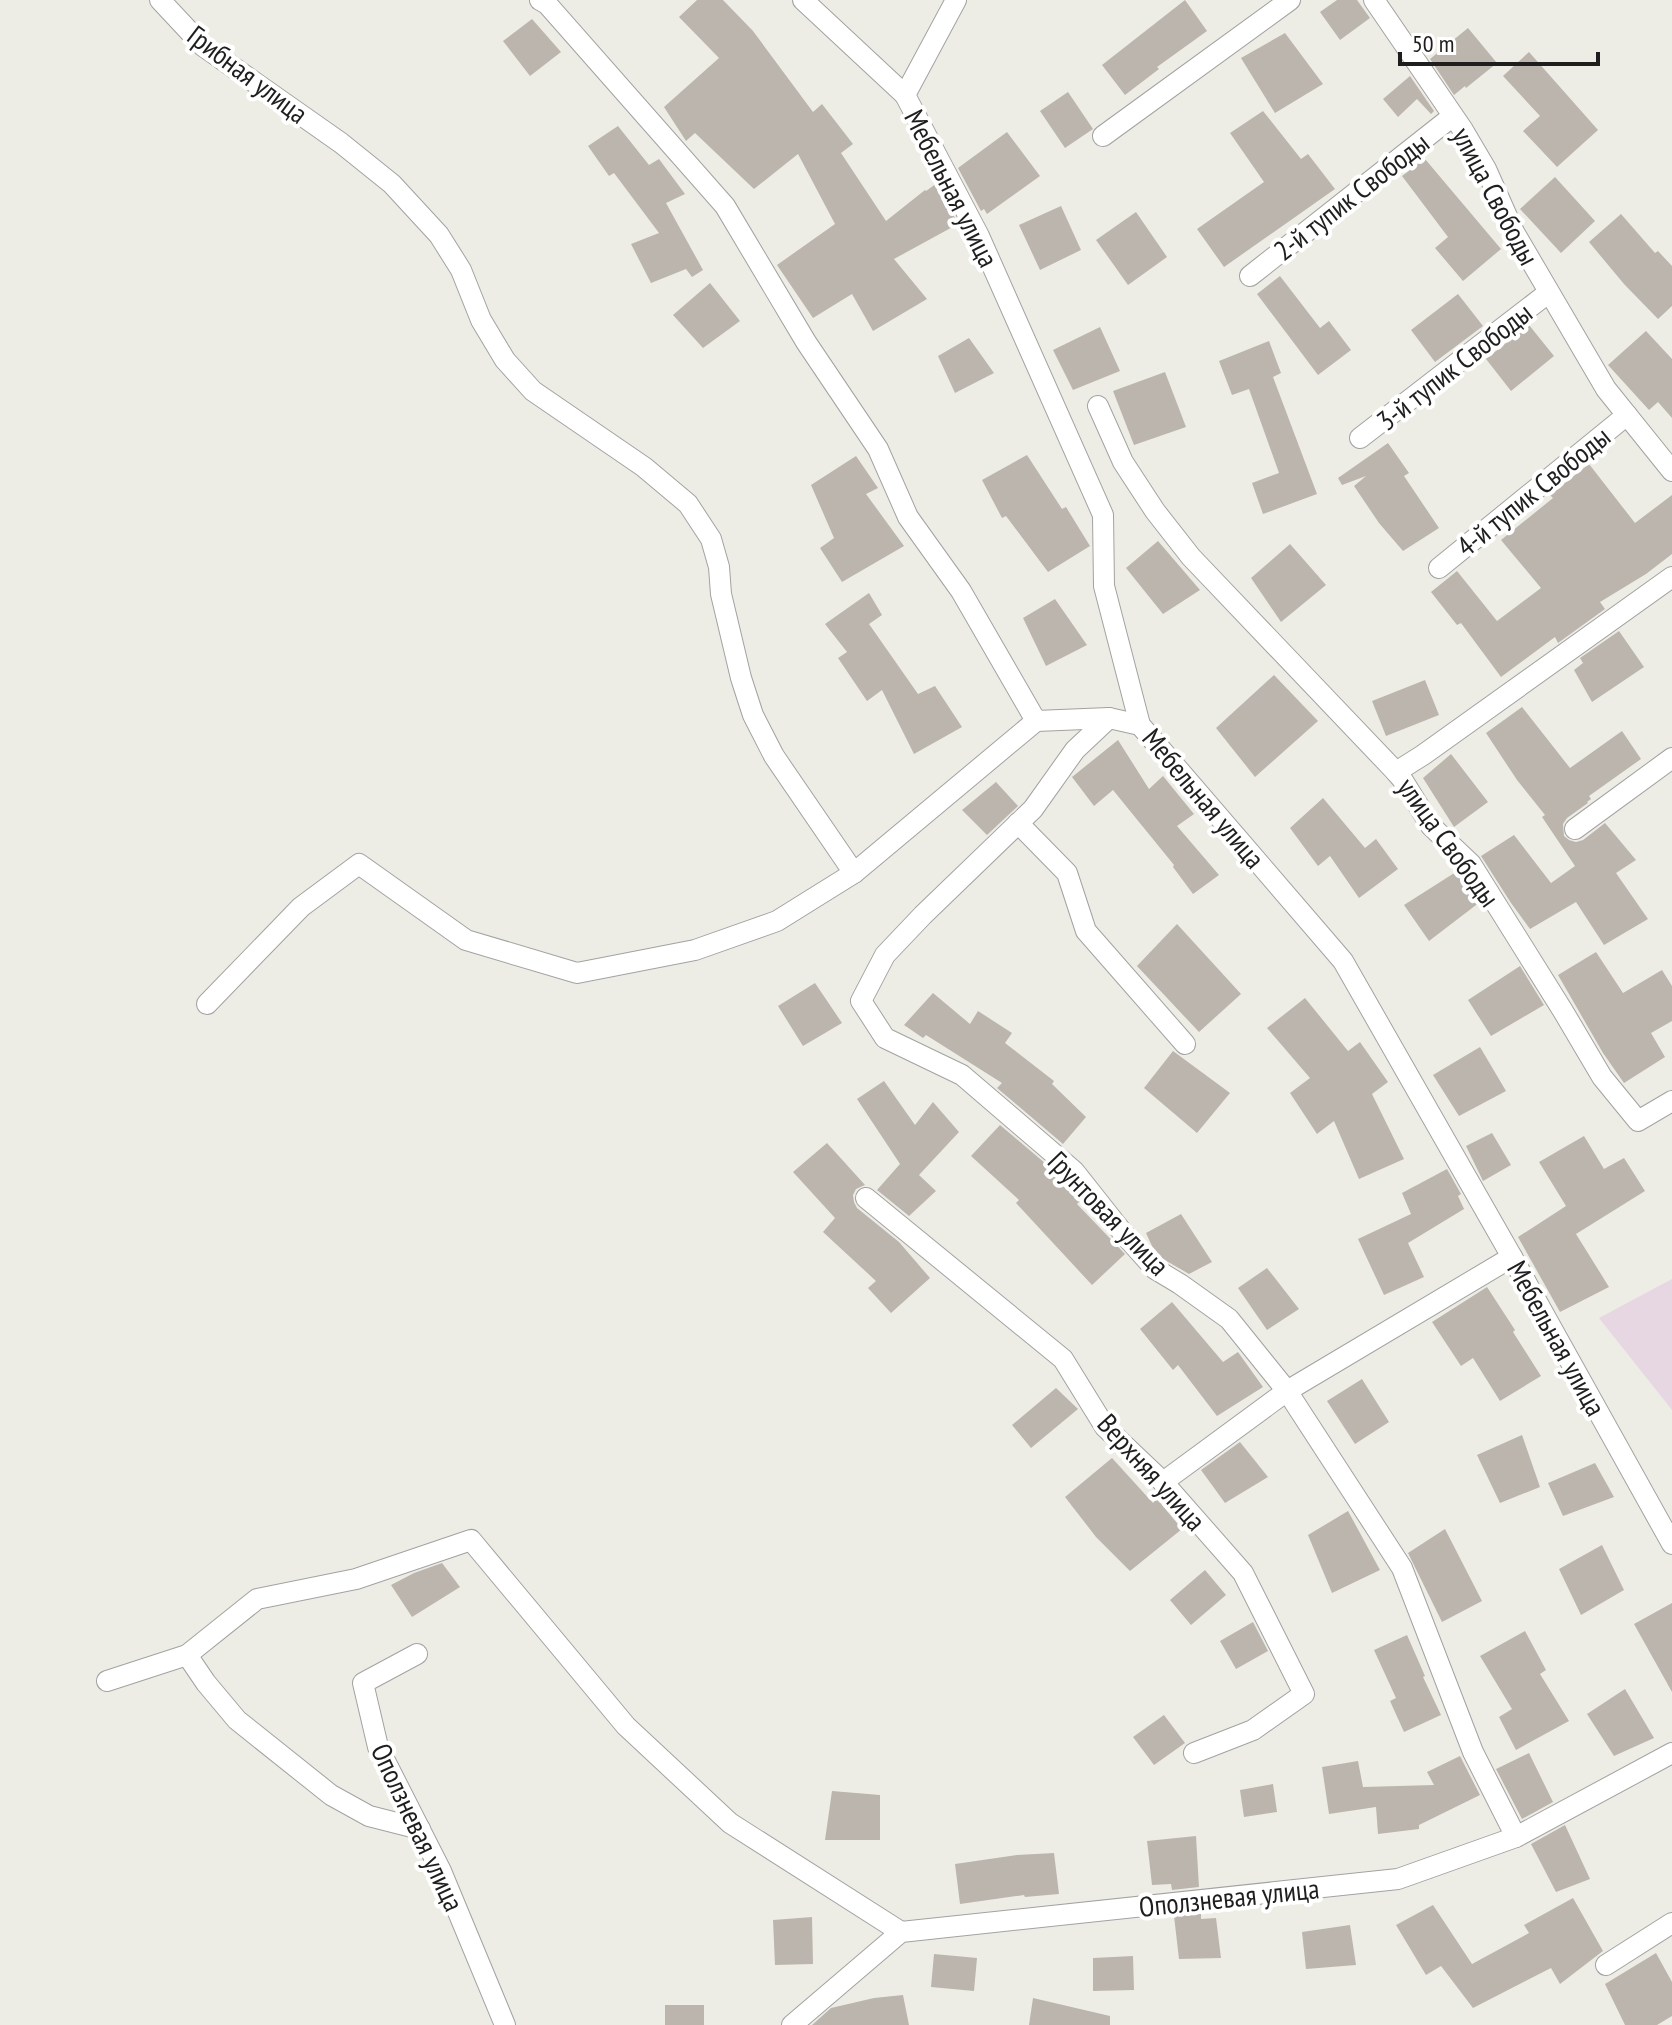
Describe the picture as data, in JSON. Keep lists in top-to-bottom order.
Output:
{
  "streets": {
    "street": [
      "Грибная улица",
      "Мебельная улица",
      "2-й тупик Свободы",
      "улица Свободы",
      "3-й тупик Свободы",
      "4-й тупик Свободы",
      "Грунтовая улица",
      "Верхняя улица",
      "Оползневая улица"
    ]
  },
  "crossings": [
    ["2-й тупик Свободы", "улица Свободы"],
    ["улица Свободы", "3-й тупик Свободы"],
    ["улица Свободы", "4-й тупик Свободы"],
    ["Грунтовая улица", "Оползневая улица"]
  ],
  "scale_bar": "50 m"
}
